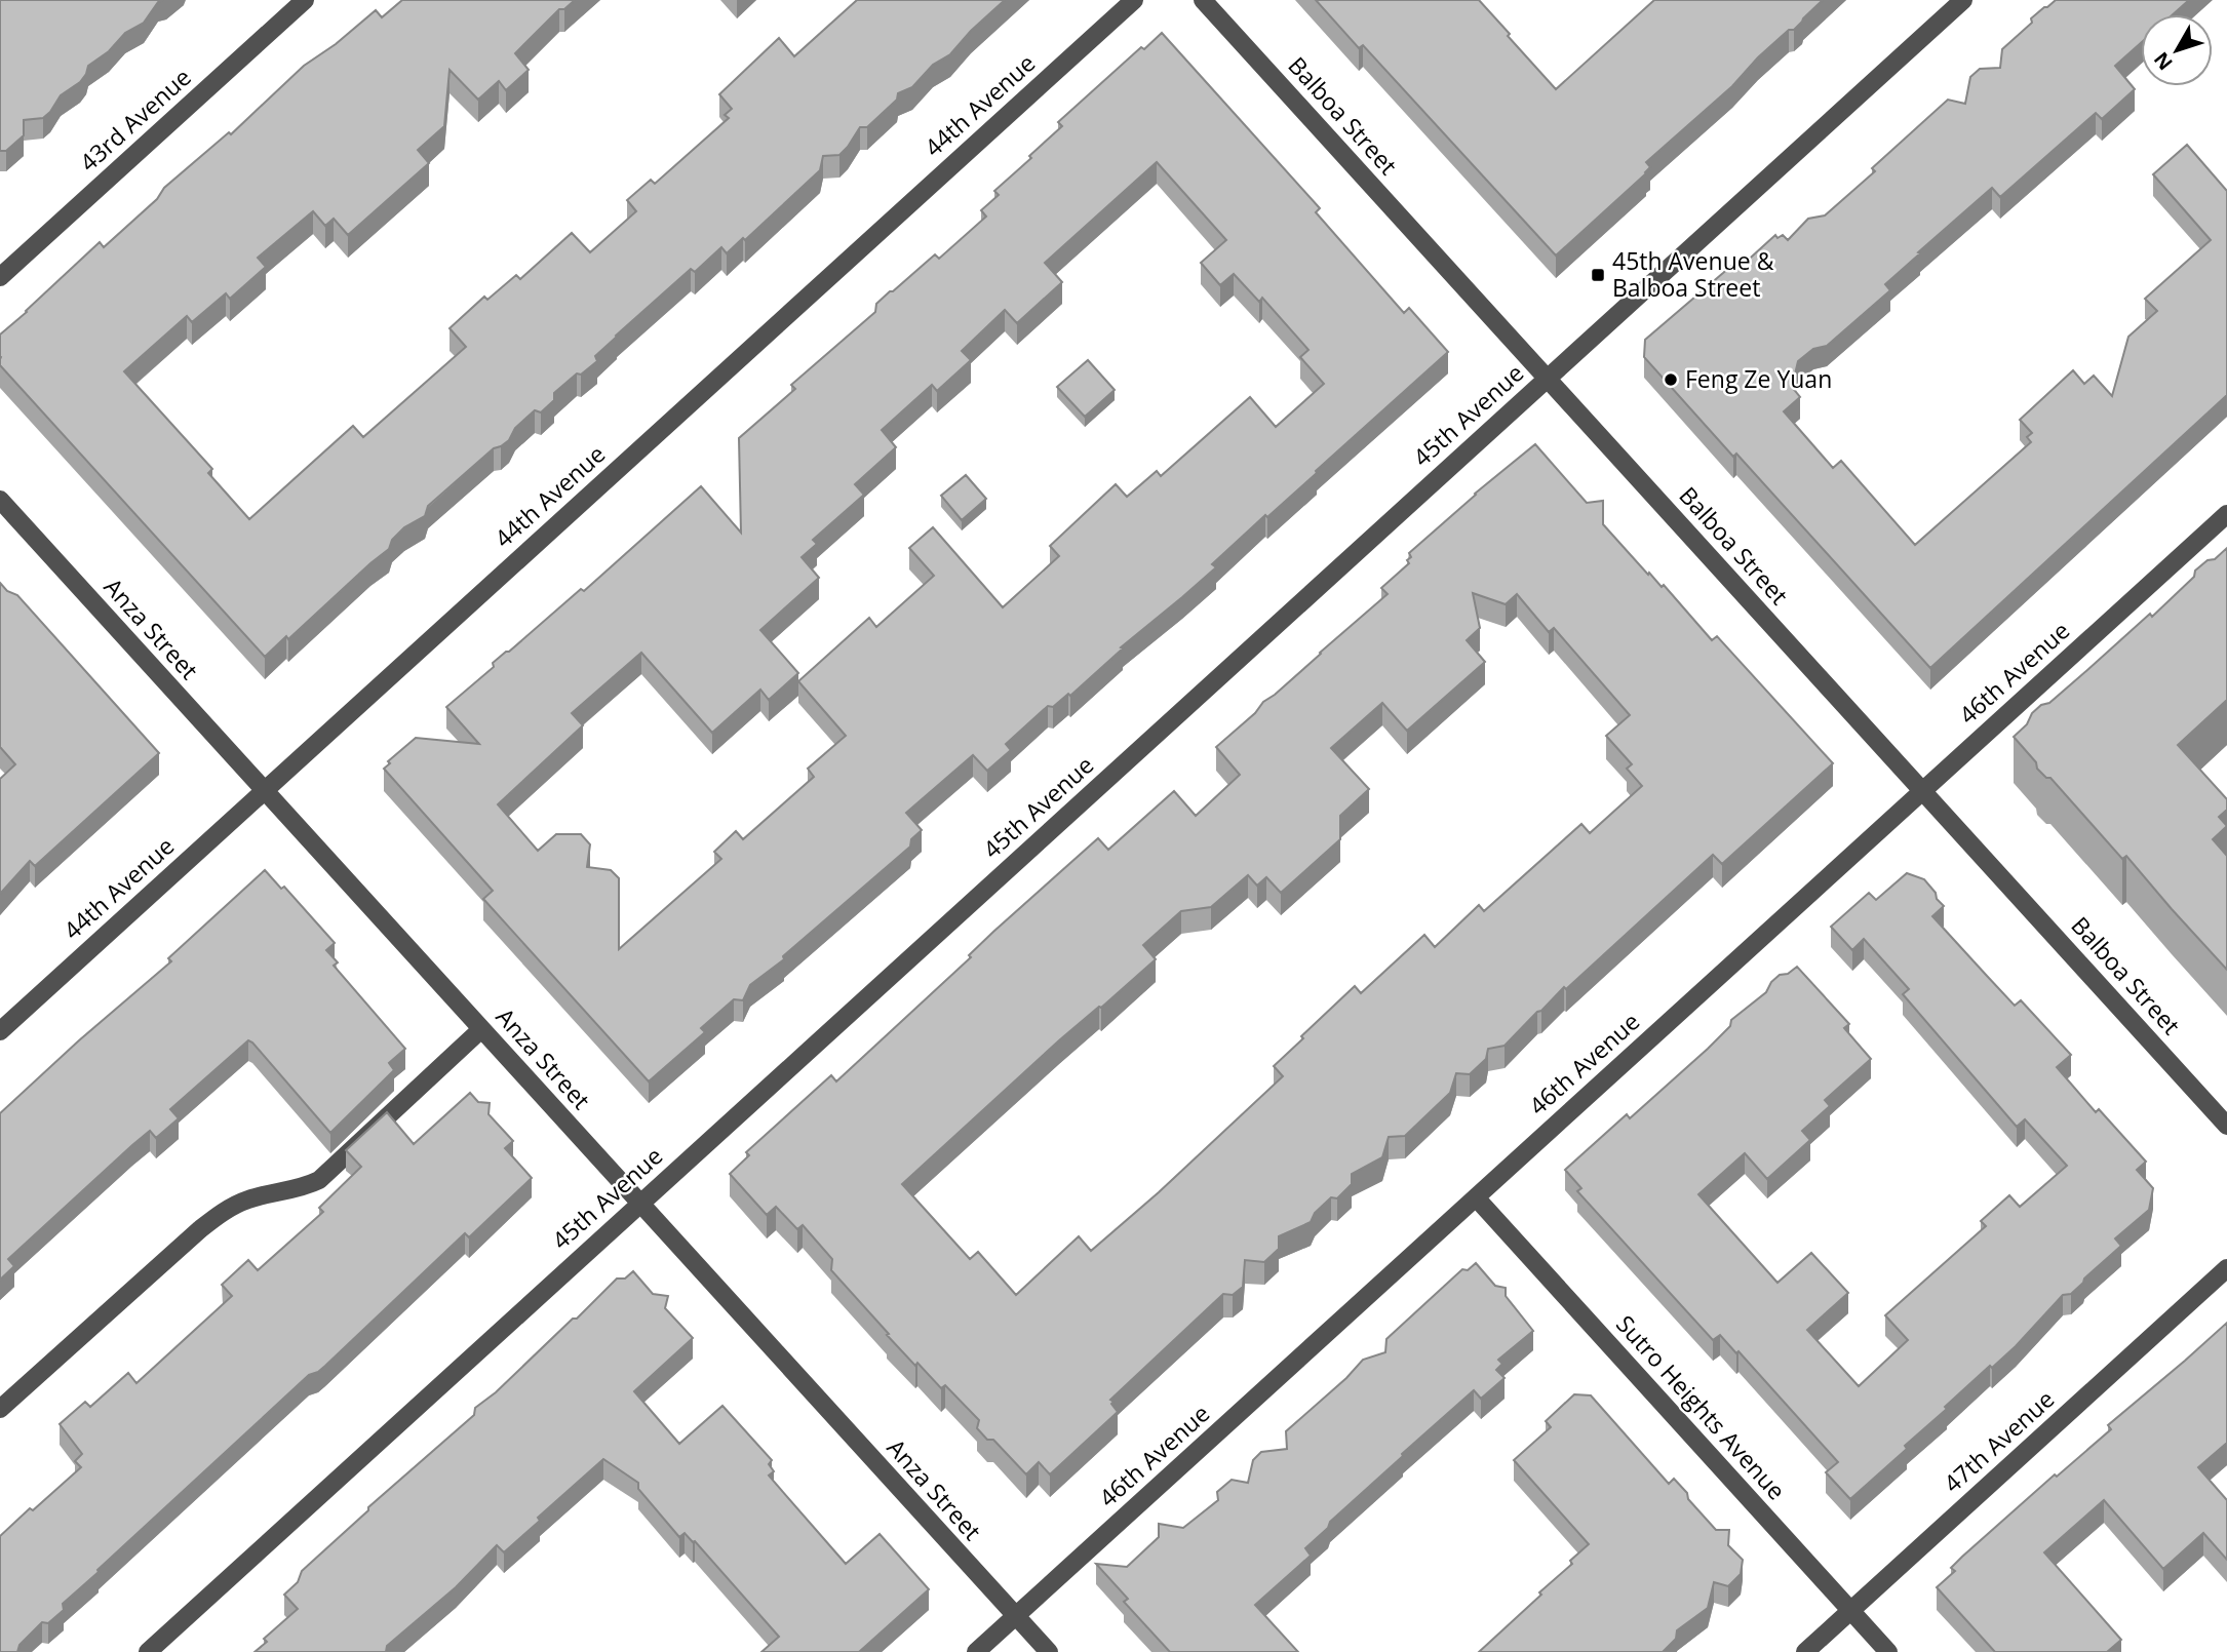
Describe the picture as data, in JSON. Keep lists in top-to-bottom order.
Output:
{
  "streets": {
    "street": [
      "44th Avenue",
      "Balboa Street",
      "43rd Avenue",
      "45th Avenue",
      "Anza Street",
      "46th Avenue",
      "Sutro Heights Avenue",
      "47th Avenue"
    ]
  },
  "crossings": [
    ["44th Avenue", "Anza Street"],
    ["Balboa Street", "45th Avenue"],
    ["Balboa Street", "46th Avenue"],
    ["45th Avenue", "Anza Street"],
    ["Anza Street", "46th Avenue"],
    ["46th Avenue", "Sutro Heights Avenue"],
    ["Sutro Heights Avenue", "47th Avenue"]
  ],
  "places": {
    "transit": ["45th Avenue & Balboa Street"],
    "other": ["Feng Ze Yuan"]
  },
  "north": "bottom left"
}
